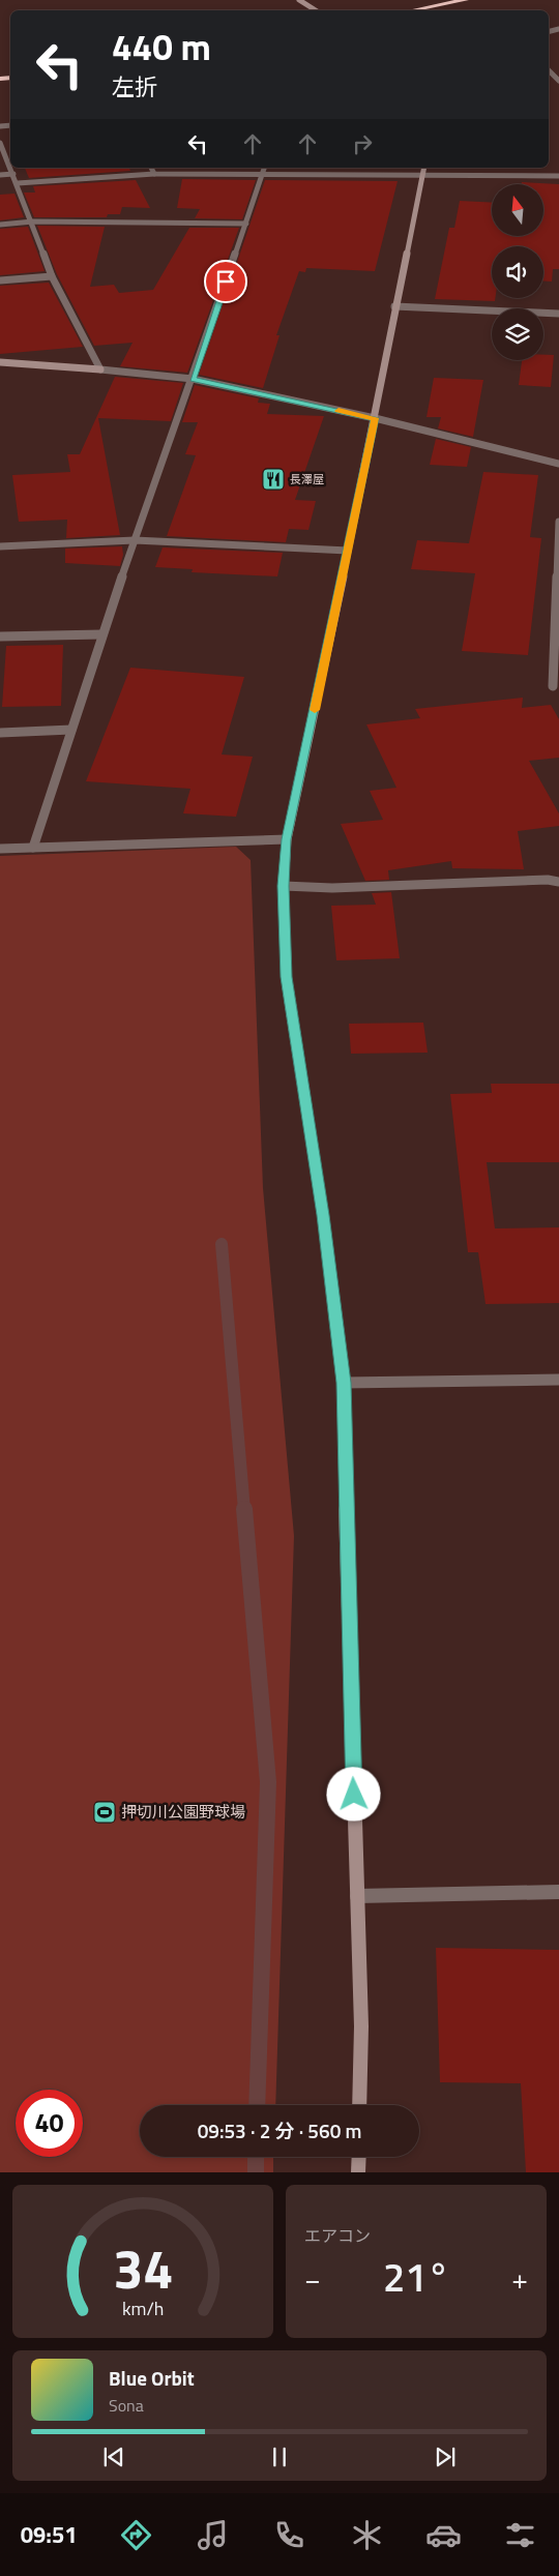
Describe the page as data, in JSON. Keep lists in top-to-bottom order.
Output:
{
  "places": {
    "restaurant": ["長澤屋"],
    "sports": ["押切川公園野球場"]
  },
  "north": "top",
  "page": {
    "turn": ["440 m", "左折"],
    "limit": "40",
    "trip": "09:53 · 2 分 · 560 m",
    "tile": "エアコン",
    "heat": ["−", "21°", "+"],
    "song": ["Blue Orbit", "Sona"],
    "tabs": "09:51",
    "gauge": ["34", "km/h"]
  }
}
